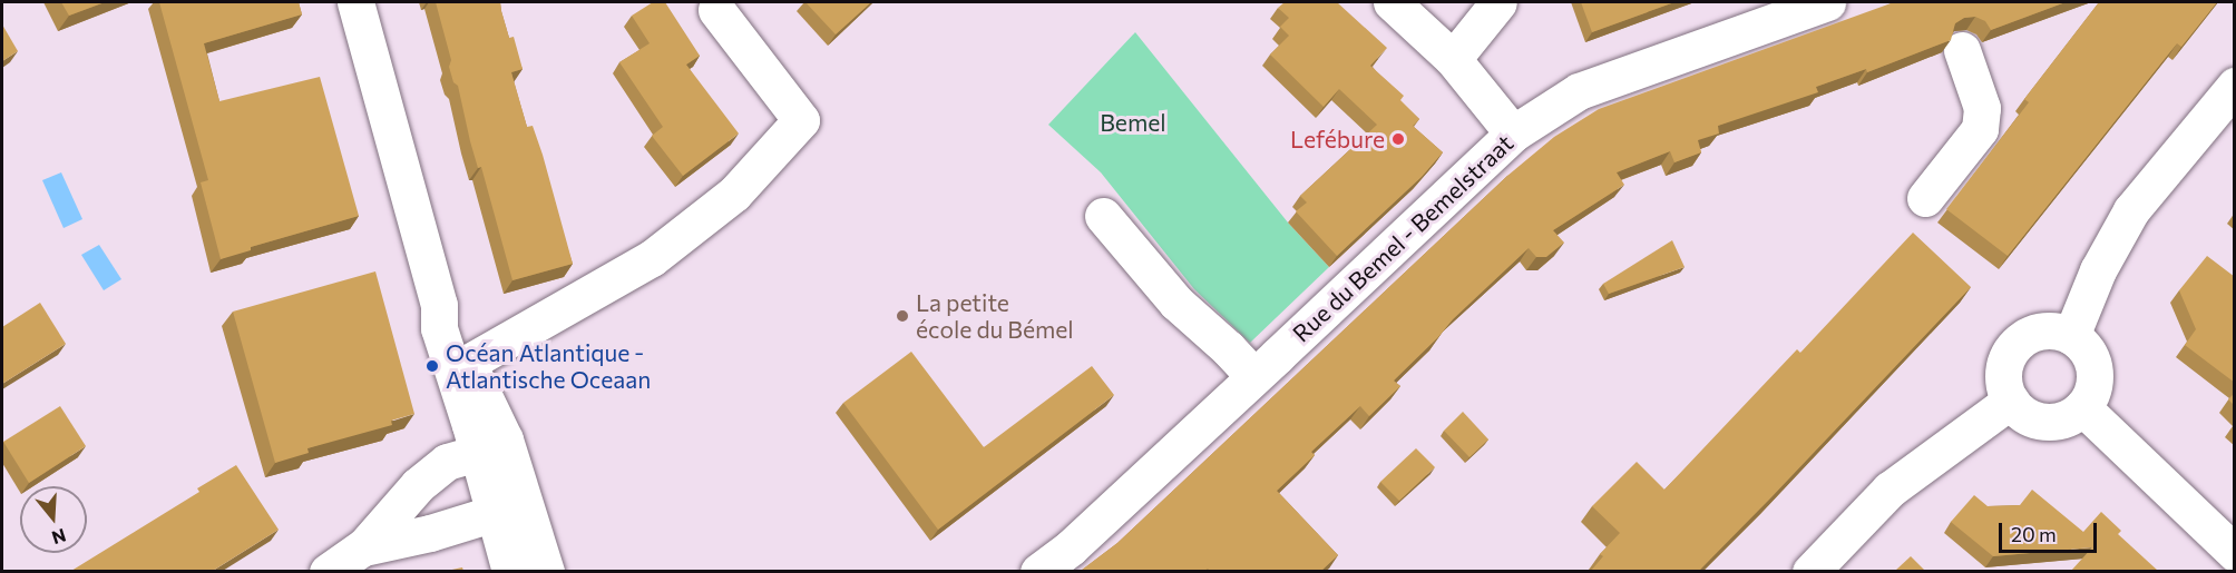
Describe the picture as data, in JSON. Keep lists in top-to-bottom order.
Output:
{
  "streets": {
    "street": ["Rue du Bemel - Bemelstraat"]
  },
  "parks": ["Bemel"],
  "places": ["Lefébure", "La petite école du Bémel", "Océan Atlantique - Atlantische Oceaan"],
  "scale_bar": "20 m",
  "north": "bottom"
}
